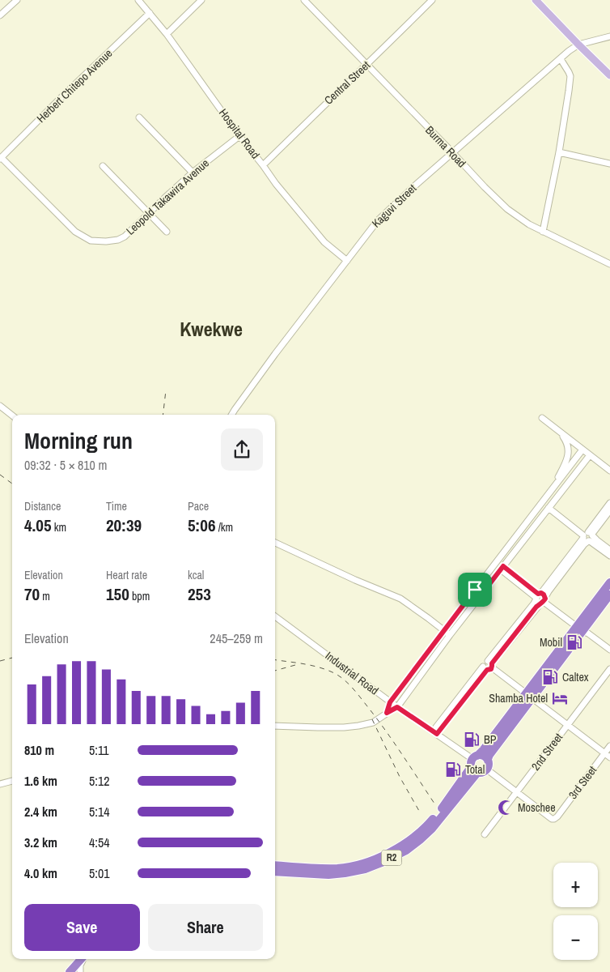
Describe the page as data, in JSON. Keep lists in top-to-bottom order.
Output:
{
  "streets": {
    "highway": ["R2"],
    "street": [
      "Central Street",
      "Herbert Chitepo Avenue",
      "Hospital Road",
      "Burma Road",
      "Leopold Takawira Avenue",
      "Kaguvi Street",
      "Industrial Road",
      "2nd Street",
      "3rd Steet"
    ]
  },
  "crossings": [
    ["Central Street", "Hospital Road"],
    ["Central Street", "Burma Road"],
    ["Herbert Chitepo Avenue", "Hospital Road"],
    ["Herbert Chitepo Avenue", "Leopold Takawira Avenue"],
    ["Hospital Road", "Leopold Takawira Avenue"],
    ["Hospital Road", "Kaguvi Street"],
    ["Burma Road", "Kaguvi Street"],
    ["Industrial Road", "R2"],
    ["2nd Street", "3rd Steet"]
  ],
  "districts": ["Kwekwe"],
  "places": {
    "fuel station": [
      "Mobil",
      "Caltex",
      "BP",
      "Total"
    ],
    "hotel": ["Shamba Hotel"],
    "mosque": ["Moschee"]
  },
  "page": {
    "heading": ["Morning run", "09:32 · 5 × 810 m"],
    "stats": [
      ["Distance", "4.05 km"],
      ["Time", "20:39"],
      ["Pace", "5:06 /km"],
      ["Elevation", "70 m"],
      ["Heart rate", "150 bpm"],
      ["kcal", "253"]
    ],
    "chart": ["Elevation", "245–259 m"],
    "list": [
      {
        "name": "810 m",
        "note": "5:11"
      },
      {
        "name": "1.6 km",
        "note": "5:12"
      },
      {
        "name": "2.4 km",
        "note": "5:14"
      },
      {
        "name": "3.2 km",
        "note": "4:54"
      },
      {
        "name": "4.0 km",
        "note": "5:01"
      }
    ],
    "map_buttons": ["+", "−"],
    "buttons": ["Save", "Share"]
  }
}
